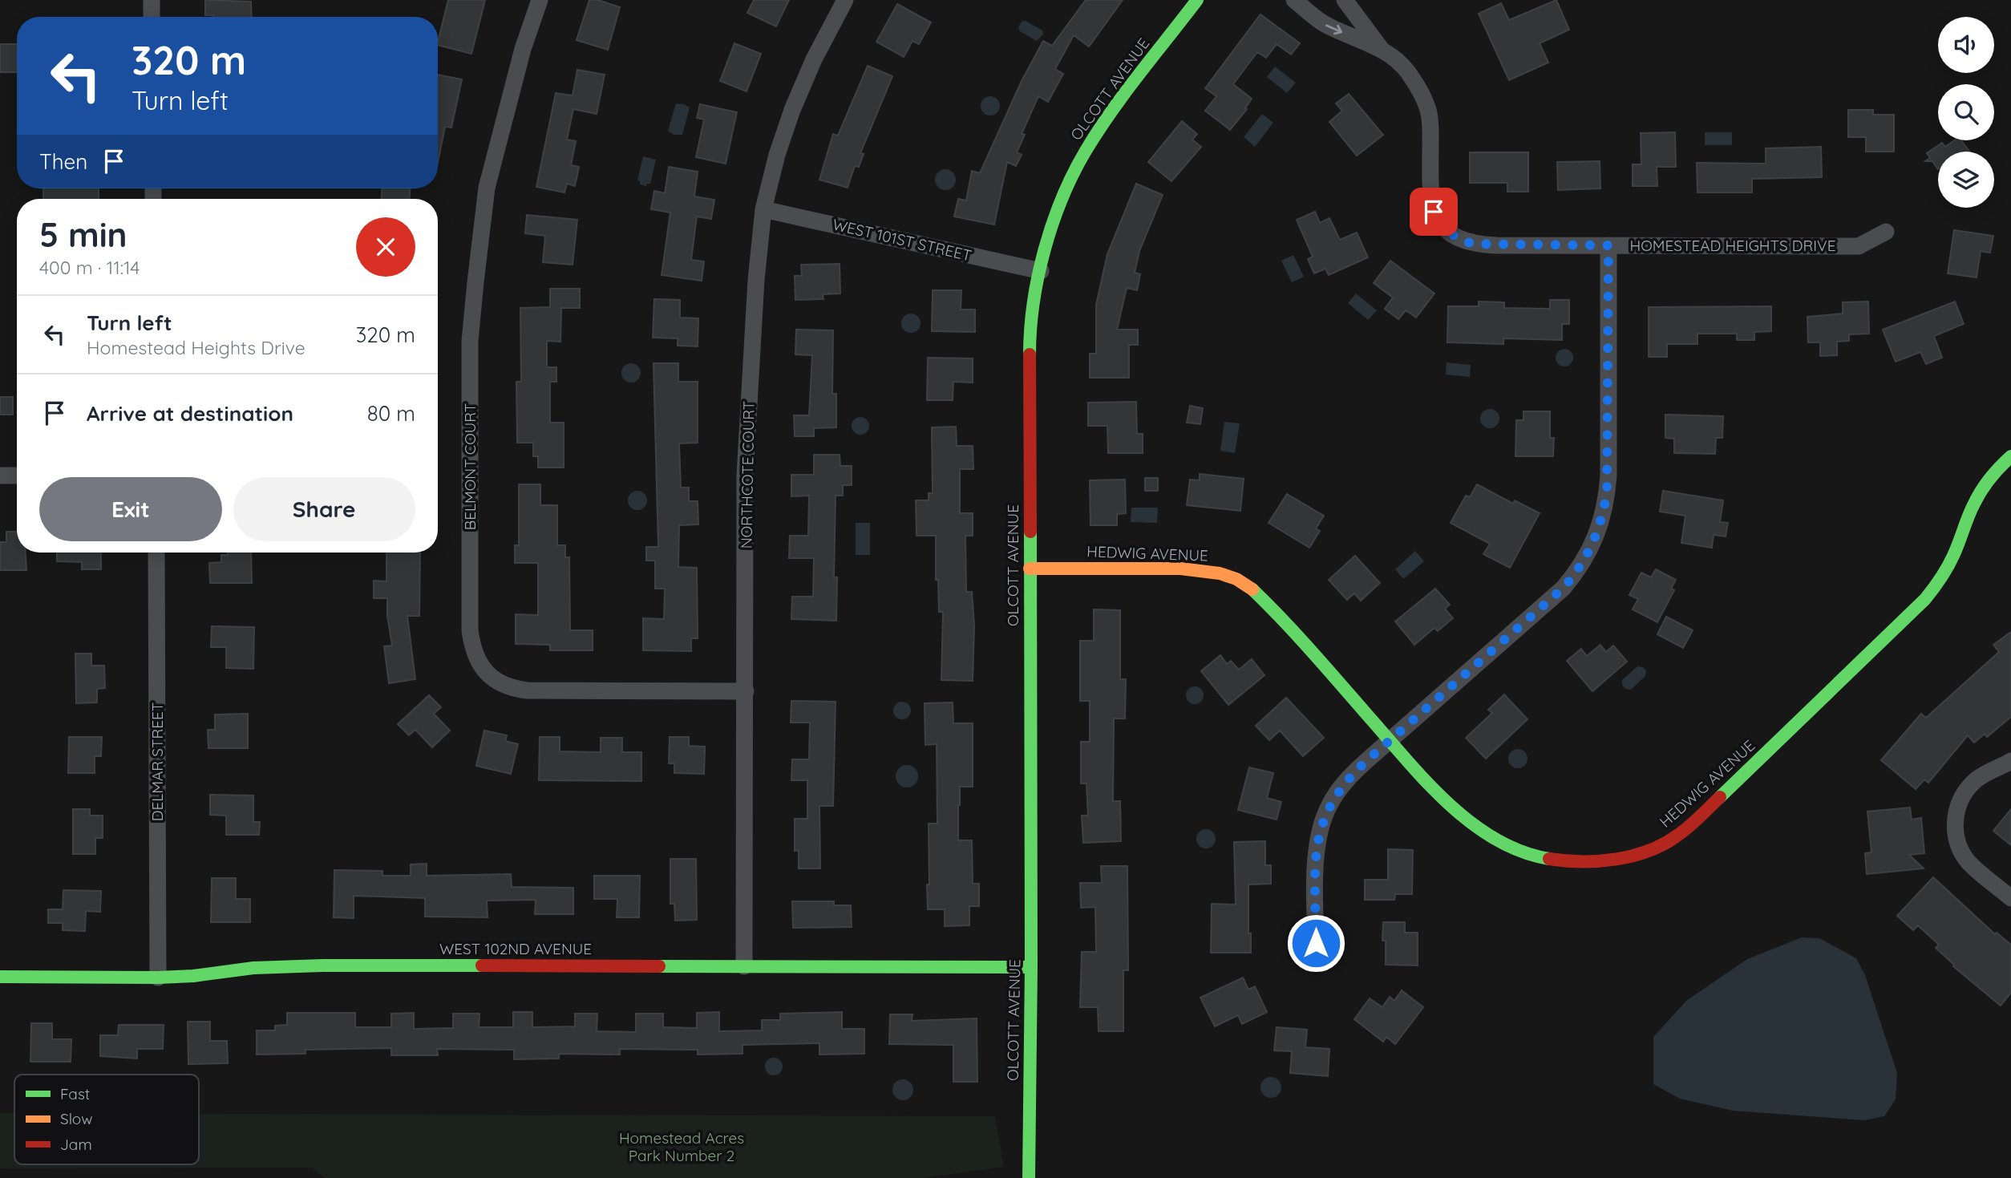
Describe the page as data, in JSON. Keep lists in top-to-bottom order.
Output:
{
  "streets": {
    "street": [
      "OLCOTT AVENUE",
      "WEST 101ST STREET",
      "HOMESTEAD HEIGHTS DRIVE",
      "BELMONT COURT",
      "NORTHCOTE COURT",
      "HEDWIG AVENUE",
      "DELMAR STREET",
      "WEST 102ND AVENUE"
    ]
  },
  "crossings": [
    ["OLCOTT AVENUE", "WEST 101ST STREET"],
    ["OLCOTT AVENUE", "HEDWIG AVENUE"],
    ["OLCOTT AVENUE", "WEST 102ND AVENUE"],
    ["WEST 101ST STREET", "NORTHCOTE COURT"],
    ["BELMONT COURT", "NORTHCOTE COURT"],
    ["NORTHCOTE COURT", "WEST 102ND AVENUE"],
    ["DELMAR STREET", "WEST 102ND AVENUE"]
  ],
  "parks": ["Homestead Acres Park Number 2"],
  "legend": ["Fast", "Slow", "Jam"],
  "page": {
    "turn": ["320 m", "Turn left"],
    "then": "Then",
    "heading": ["5 min", "400 m · 11:14"],
    "list": [
      {
        "name": "Turn left",
        "note": "Homestead Heights Drive",
        "value": "320 m"
      },
      {
        "name": "Arrive at destination",
        "value": "80 m"
      }
    ],
    "buttons": ["Exit", "Share"]
  }
}
